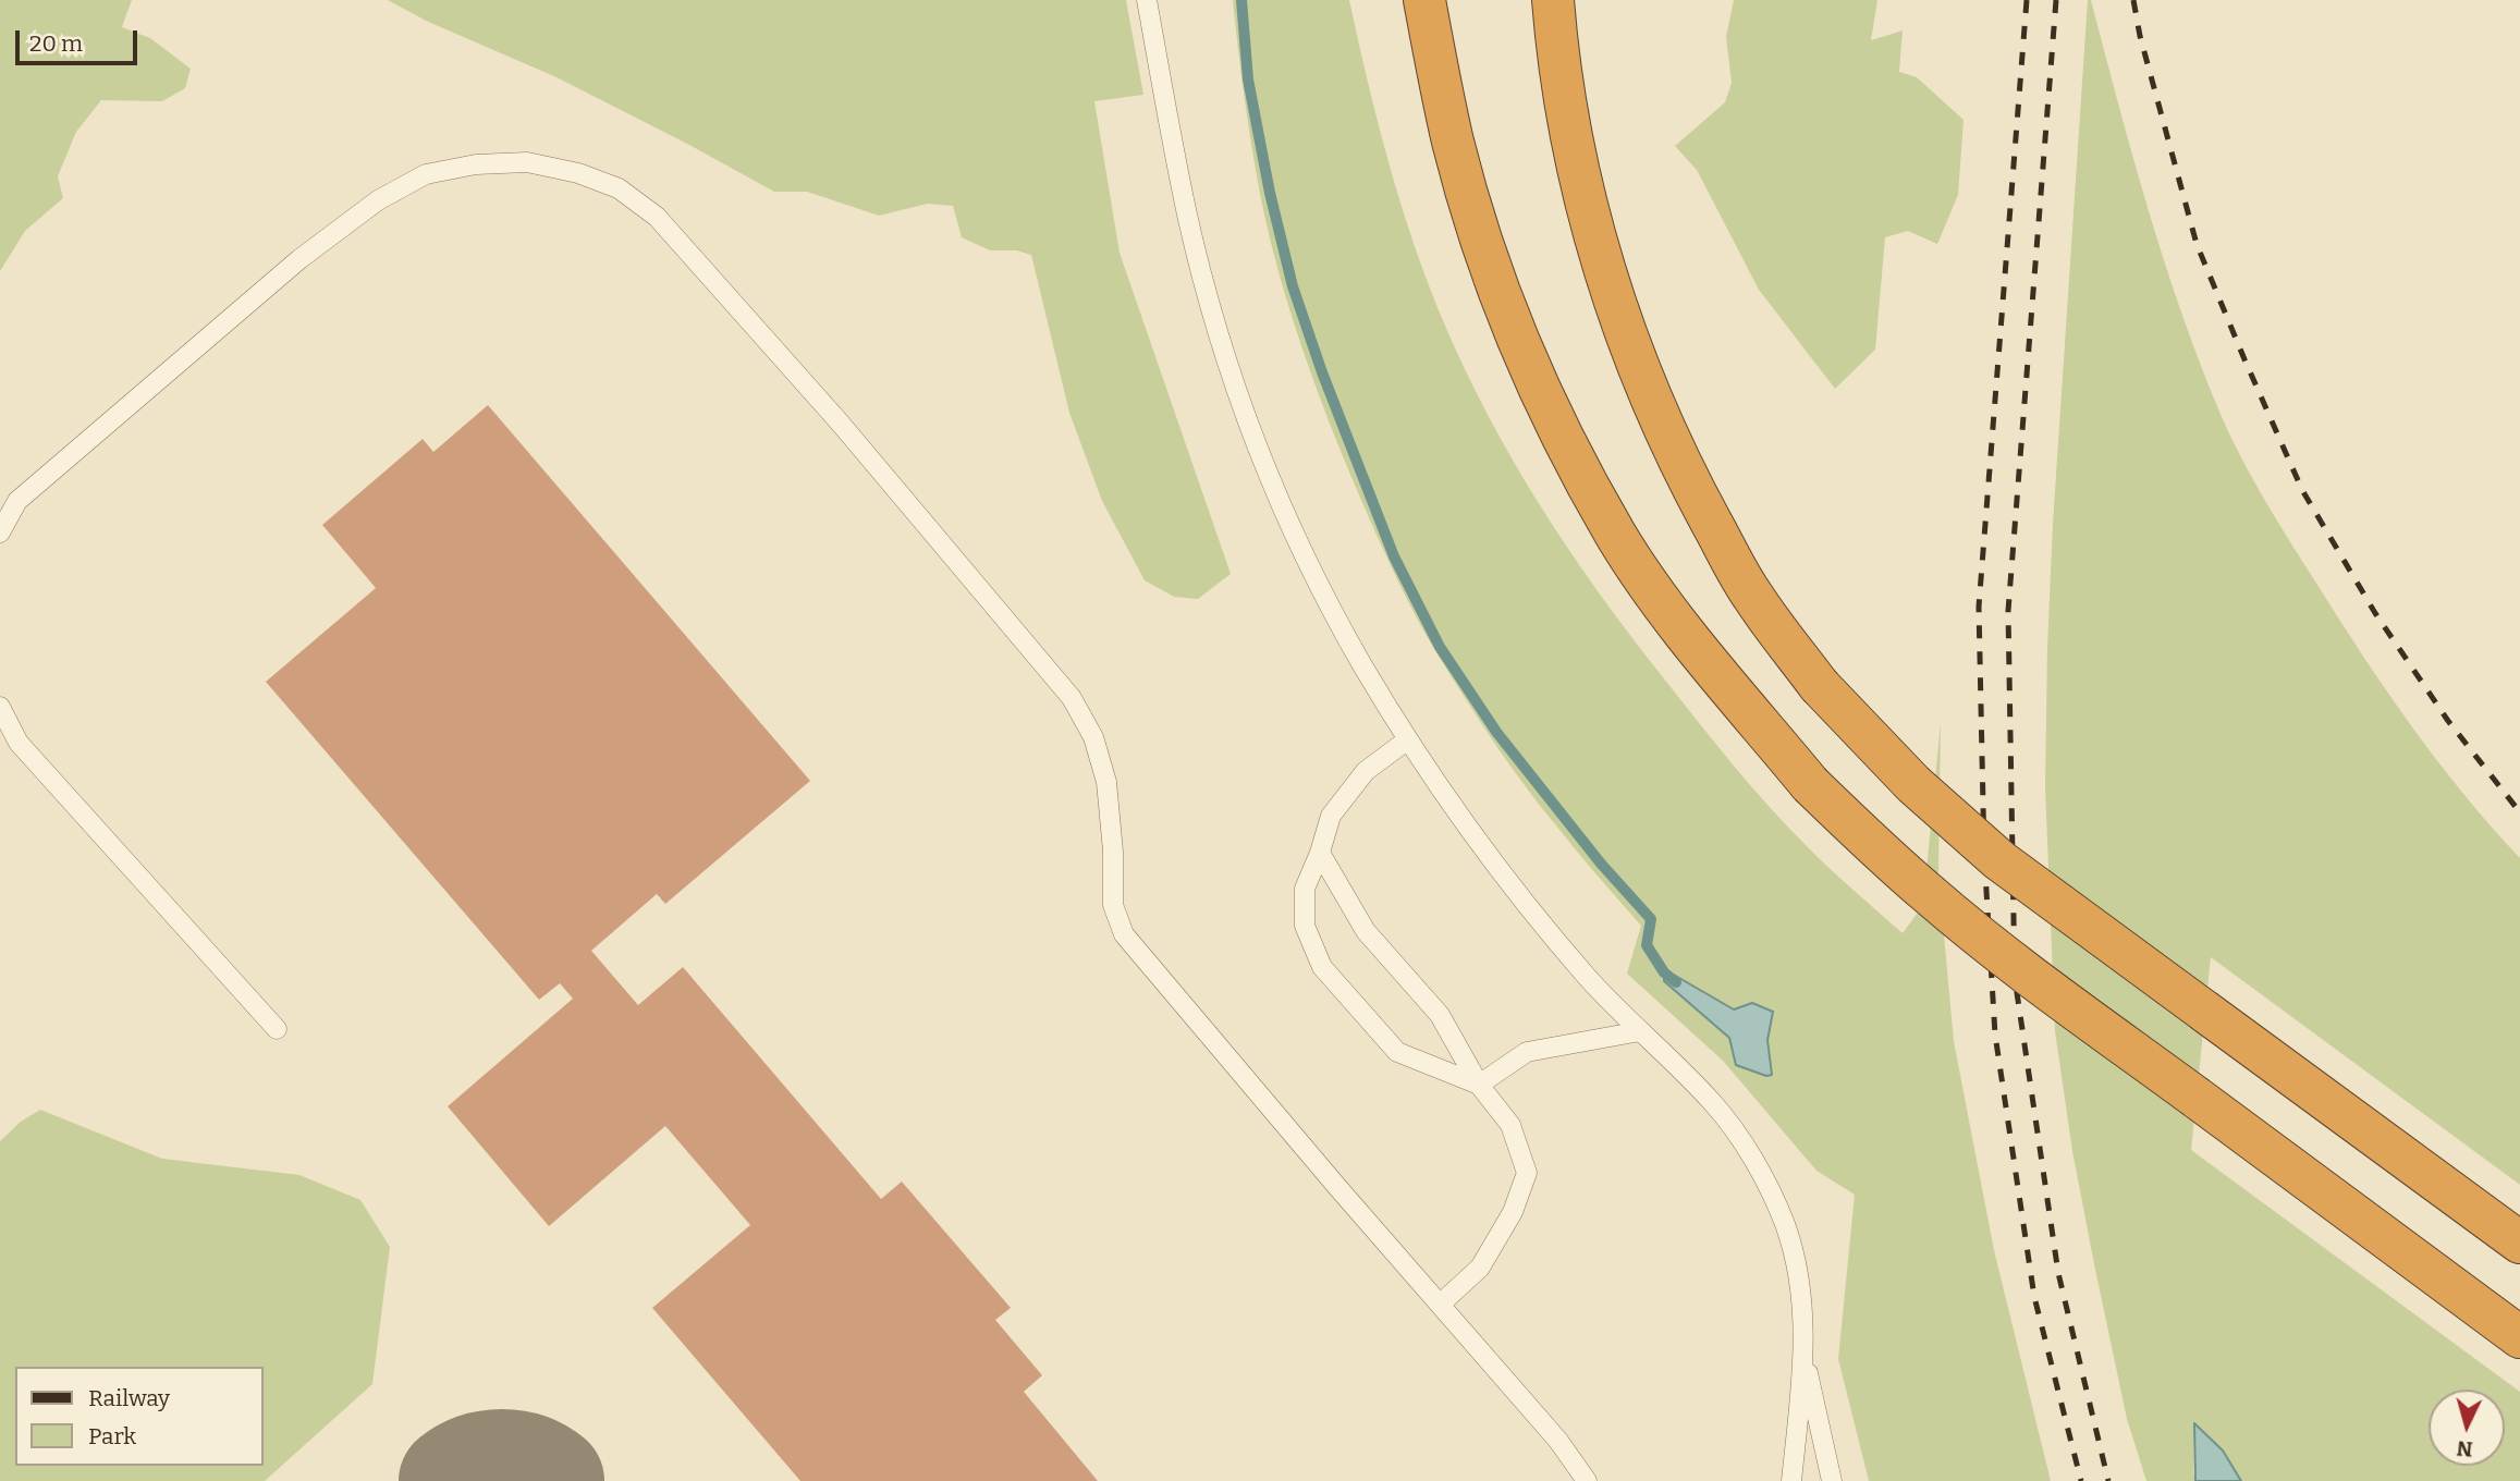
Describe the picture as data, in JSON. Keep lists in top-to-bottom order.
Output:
{
  "legend": ["Railway", "Park"],
  "scale_bar": "20 m",
  "north": "bottom"
}
